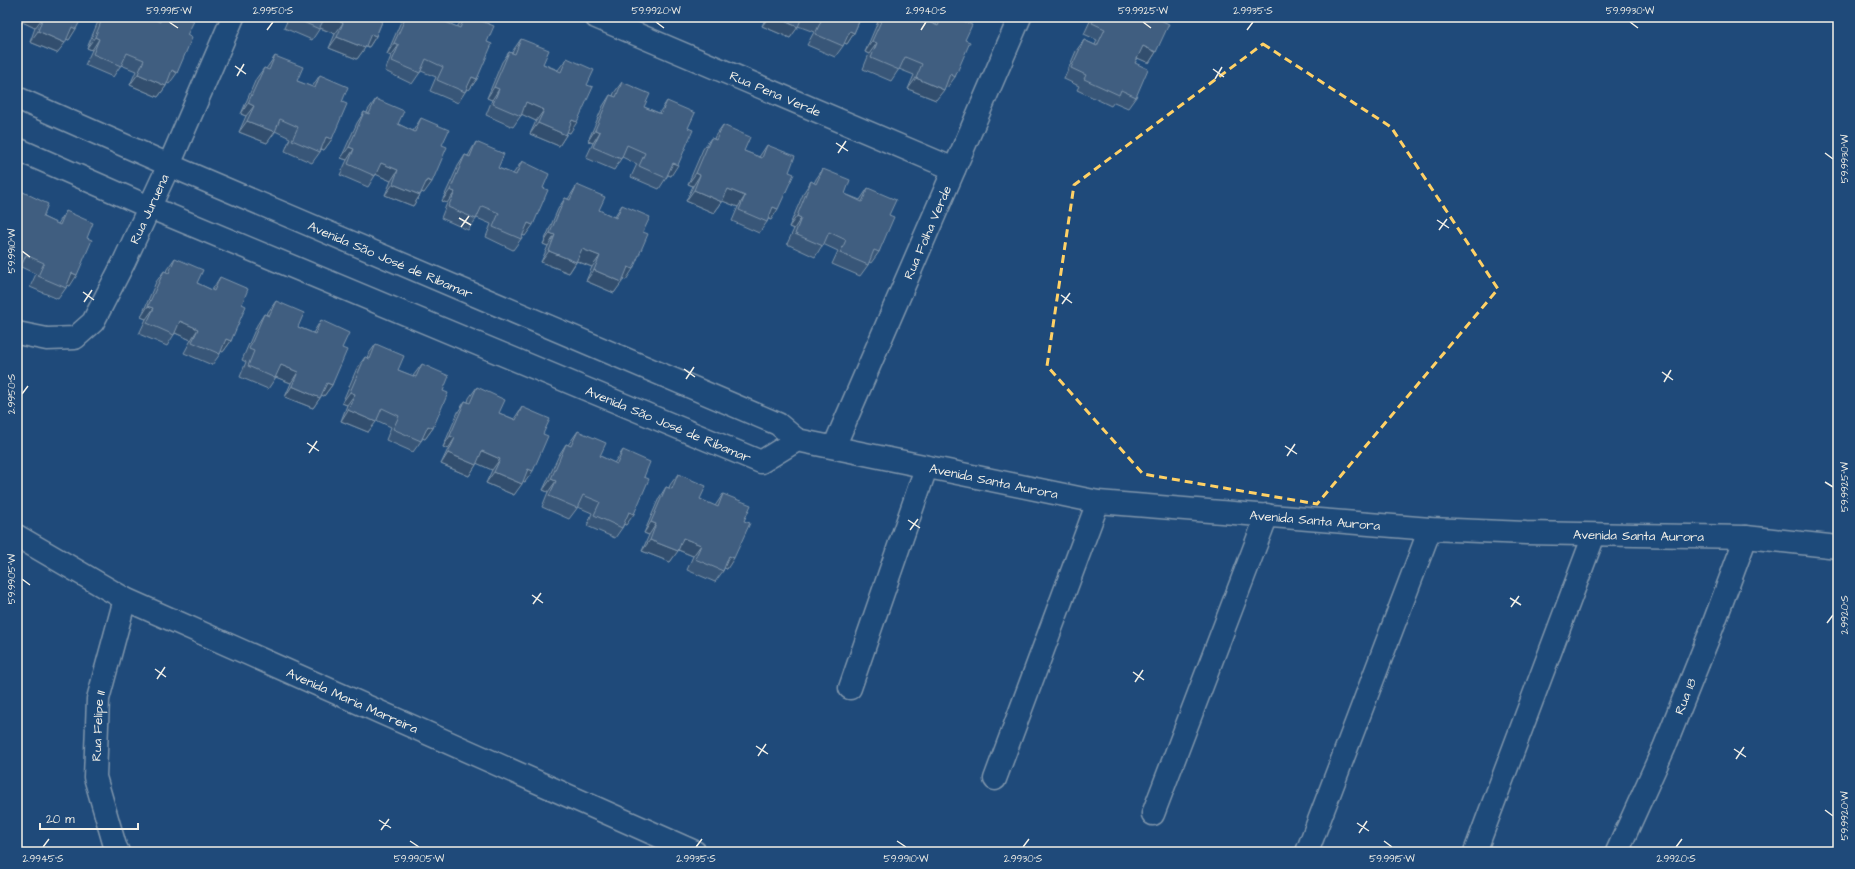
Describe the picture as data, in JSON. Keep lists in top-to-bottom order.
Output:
{
  "streets": {
    "street": [
      "Rua Pena Verde",
      "Rua Juruena",
      "Rua Folha Verde",
      "Avenida São José de Ribamar",
      "Avenida Santa Aurora",
      "Rua 18",
      "Avenida Maria Marreira",
      "Rua Felipe II"
    ]
  },
  "crossings": [
    ["Rua Pena Verde", "Rua Folha Verde"],
    ["Rua Juruena", "Avenida São José de Ribamar"],
    ["Rua Folha Verde", "Avenida Santa Aurora"],
    ["Avenida São José de Ribamar", "Avenida Santa Aurora"],
    ["Avenida Santa Aurora", "Rua 18"],
    ["Avenida Maria Marreira", "Rua Felipe II"]
  ],
  "scale_bar": "20 m",
  "coordinates": [
    "59.9915°W",
    "2.9950°S",
    "59.9920°W",
    "2.9940°S",
    "59.9925°W",
    "2.9935°S",
    "59.9930°W",
    "59.9910°W",
    "59.9905°W",
    "2.9920°S",
    "2.9945°S",
    "2.9930°S"
  ]
}
